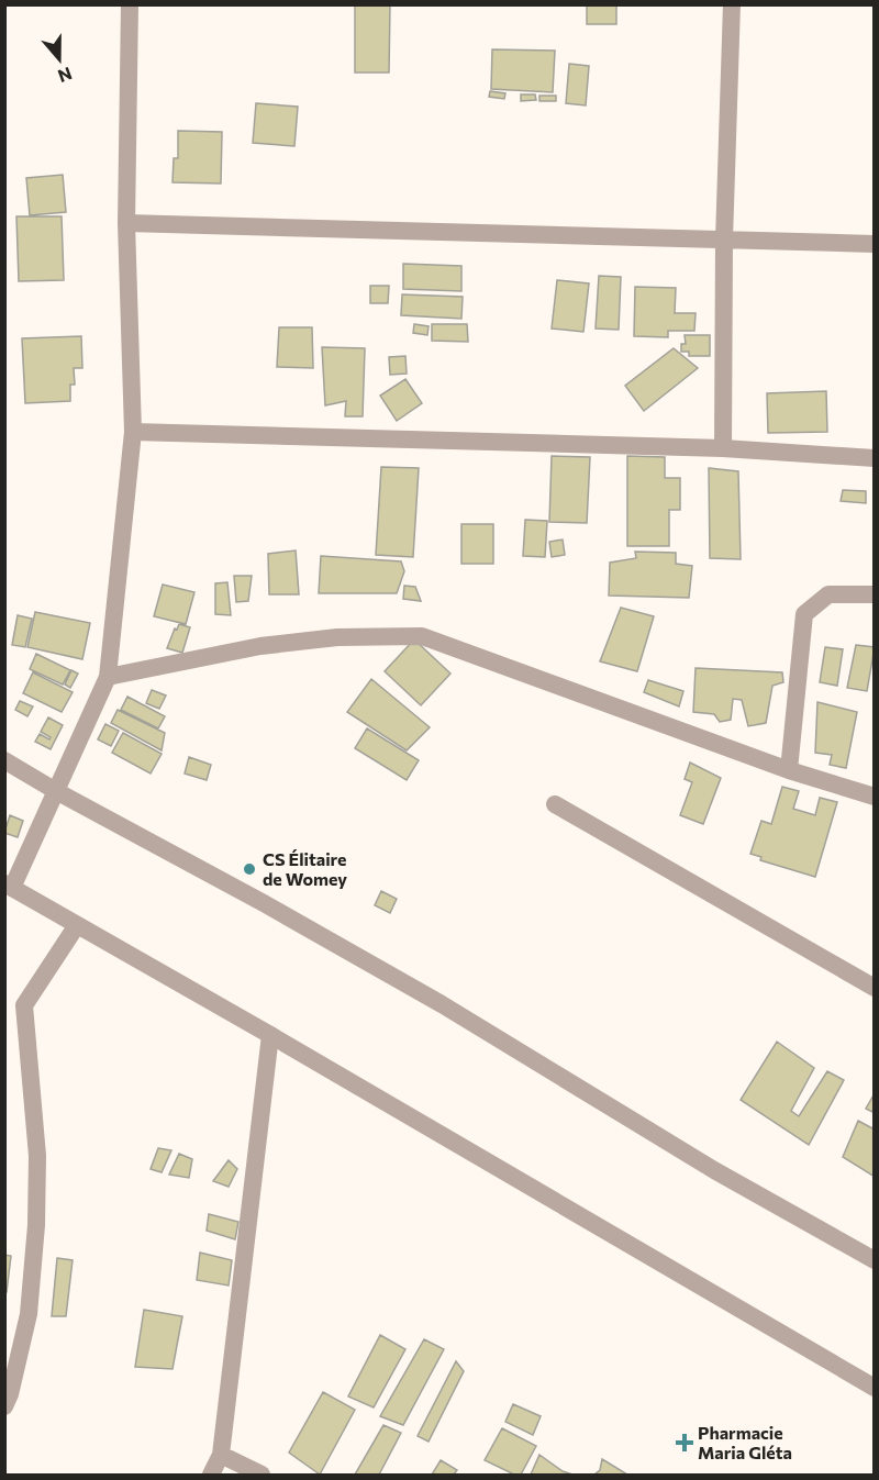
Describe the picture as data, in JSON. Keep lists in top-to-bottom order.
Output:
{
  "places": {
    "other": ["CS Élitaire de Womey"],
    "health": ["Pharmacie Maria Gléta"]
  },
  "north": "bottom"
}
